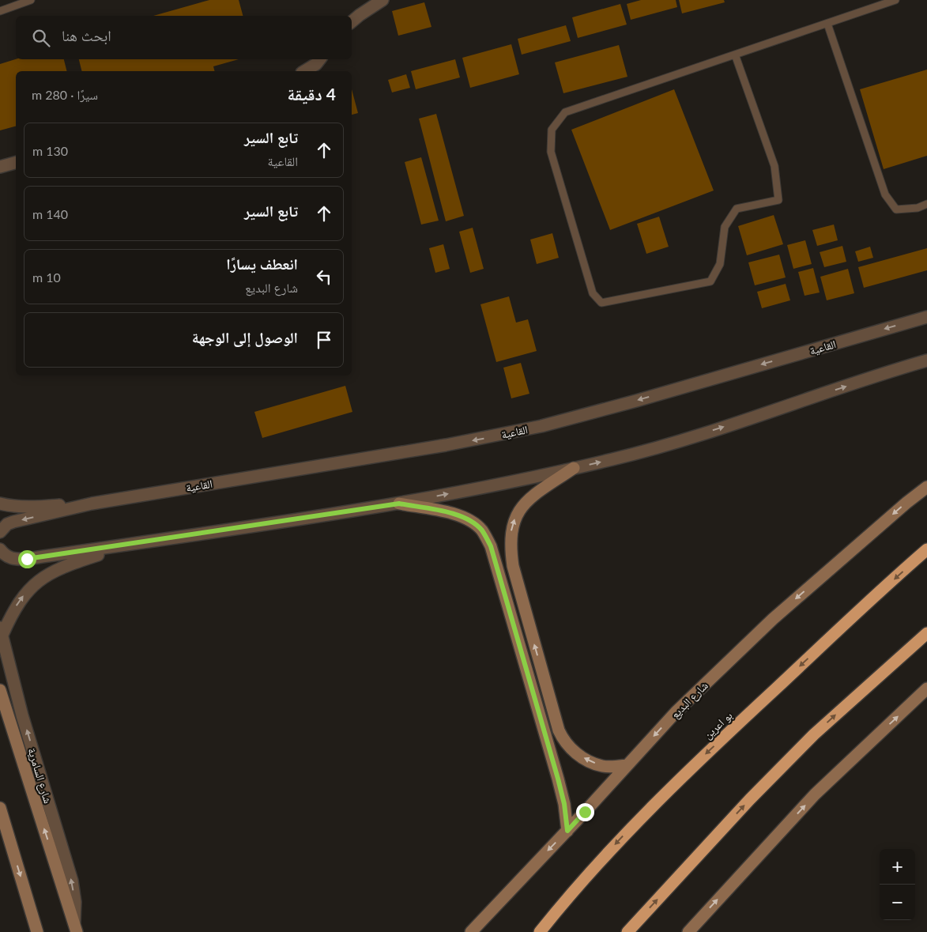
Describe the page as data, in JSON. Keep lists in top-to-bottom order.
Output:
{
  "streets": {
    "highway": ["بو اعرين"],
    "main road": ["شارع البديع", "شارع السامرية"],
    "street": ["القاعية"]
  },
  "one_way": ["شارع البديع", "شارع السامرية"],
  "page": {
    "search": "ابحث هنا",
    "heading": ["4 دقيقة", "سيرًا · 280 m"],
    "list": [
      ["تابع السير", "القاعية", "130 m"],
      ["تابع السير", "140 m"],
      ["انعطف يسارًا", "شارع البديع", "10 m"],
      "الوصول إلى الوجهة"
    ],
    "map_buttons": ["+", "−"]
  }
}
